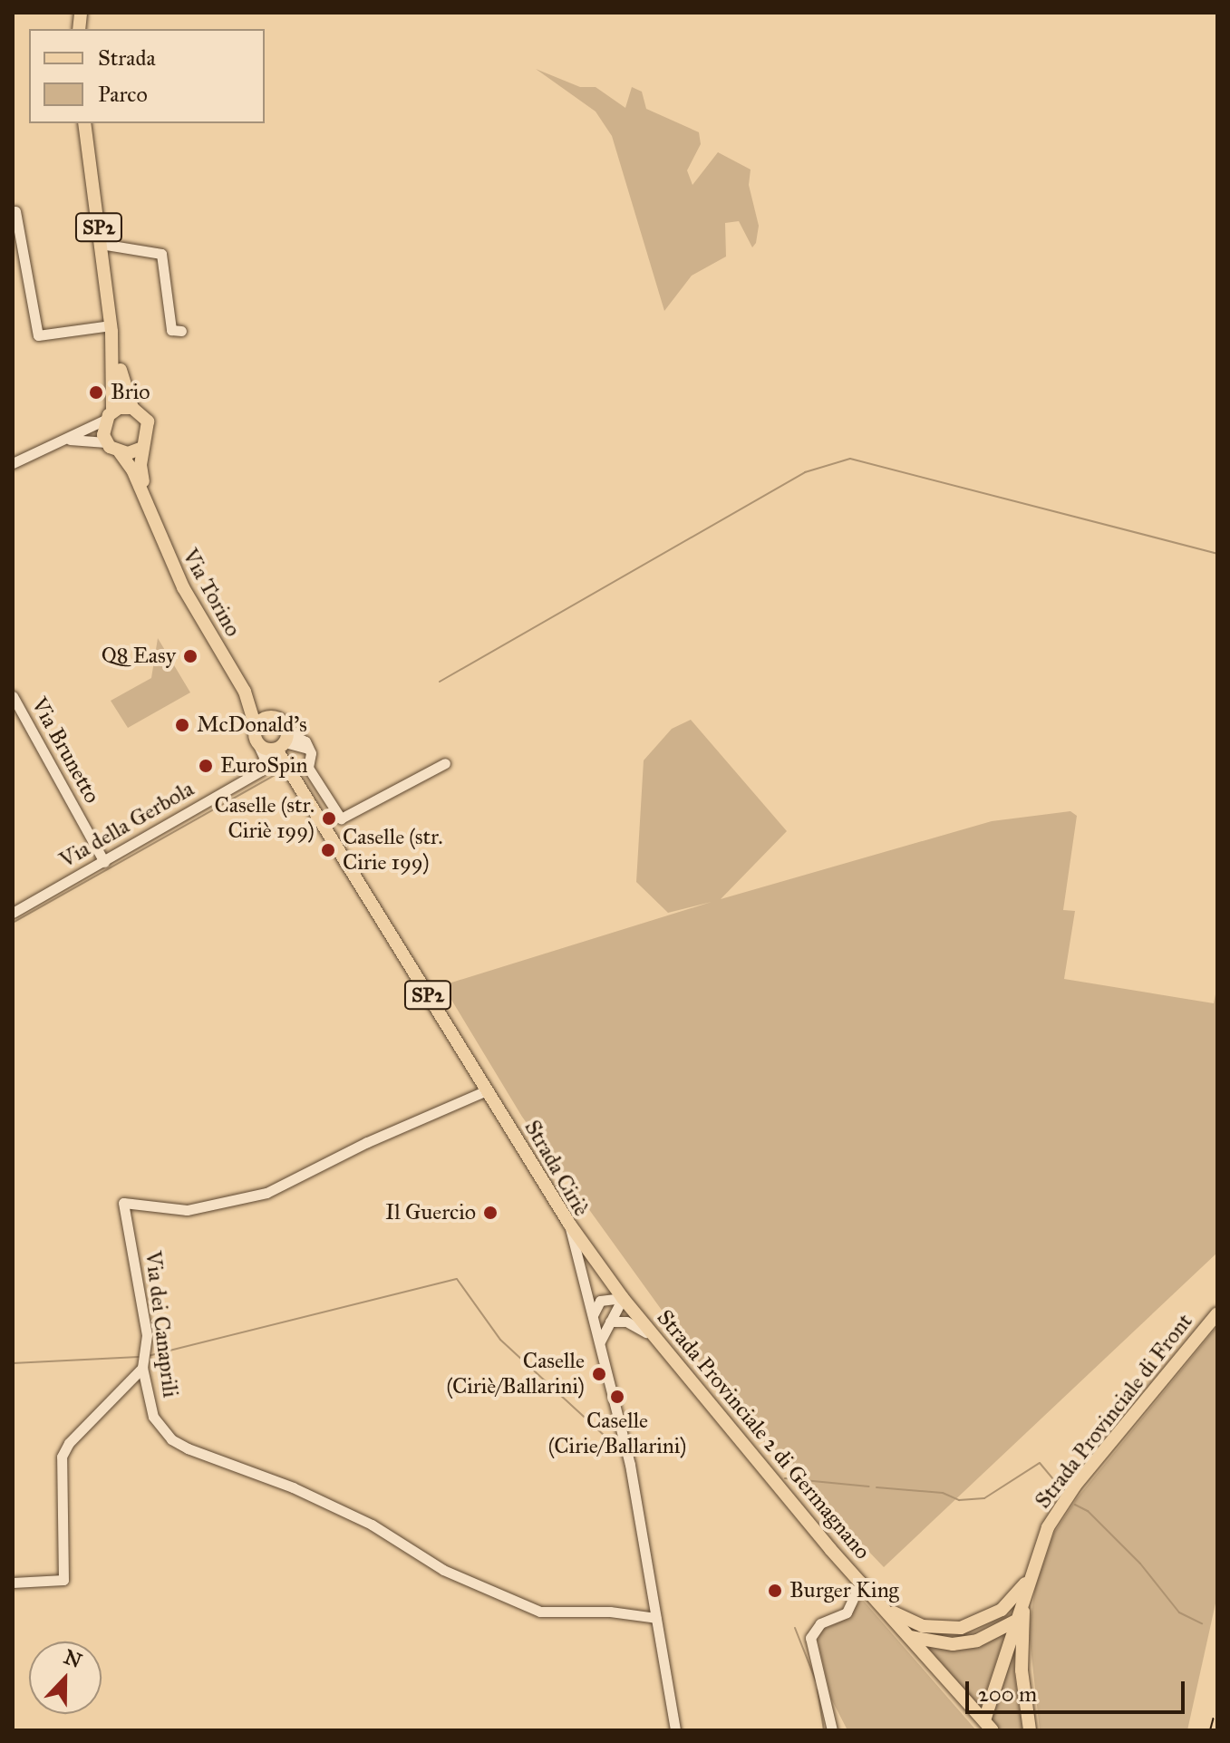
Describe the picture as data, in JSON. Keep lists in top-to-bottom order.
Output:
{
  "streets": {
    "main road": [
      "SP2",
      "Via Torino",
      "Strada Ciriè",
      "Strada Provinciale di Front",
      "Strada Provinciale 2 di Germagnano"
    ],
    "street": ["Via Brunetto", "Via della Gerbola", "Via dei Canaprili"]
  },
  "crossings": [
    ["Via Torino", "Strada Ciriè"],
    ["Via Brunetto", "Via della Gerbola"],
    ["Strada Ciriè", "Via dei Canaprili"],
    ["Strada Ciriè", "Strada Provinciale 2 di Germagnano"]
  ],
  "places": [
    "Brio",
    "Q8 Easy",
    "McDonald's",
    "EuroSpin",
    "Caselle (str. Ciriè 199)",
    "Caselle (str. Cirie 199)",
    "Il Guercio",
    "Caselle (Ciriè/Ballarini)",
    "Caselle (Cirie/Ballarini)",
    "Burger King"
  ],
  "legend": ["Strada", "Parco"],
  "scale_bar": "200 m",
  "north": "top"
}
